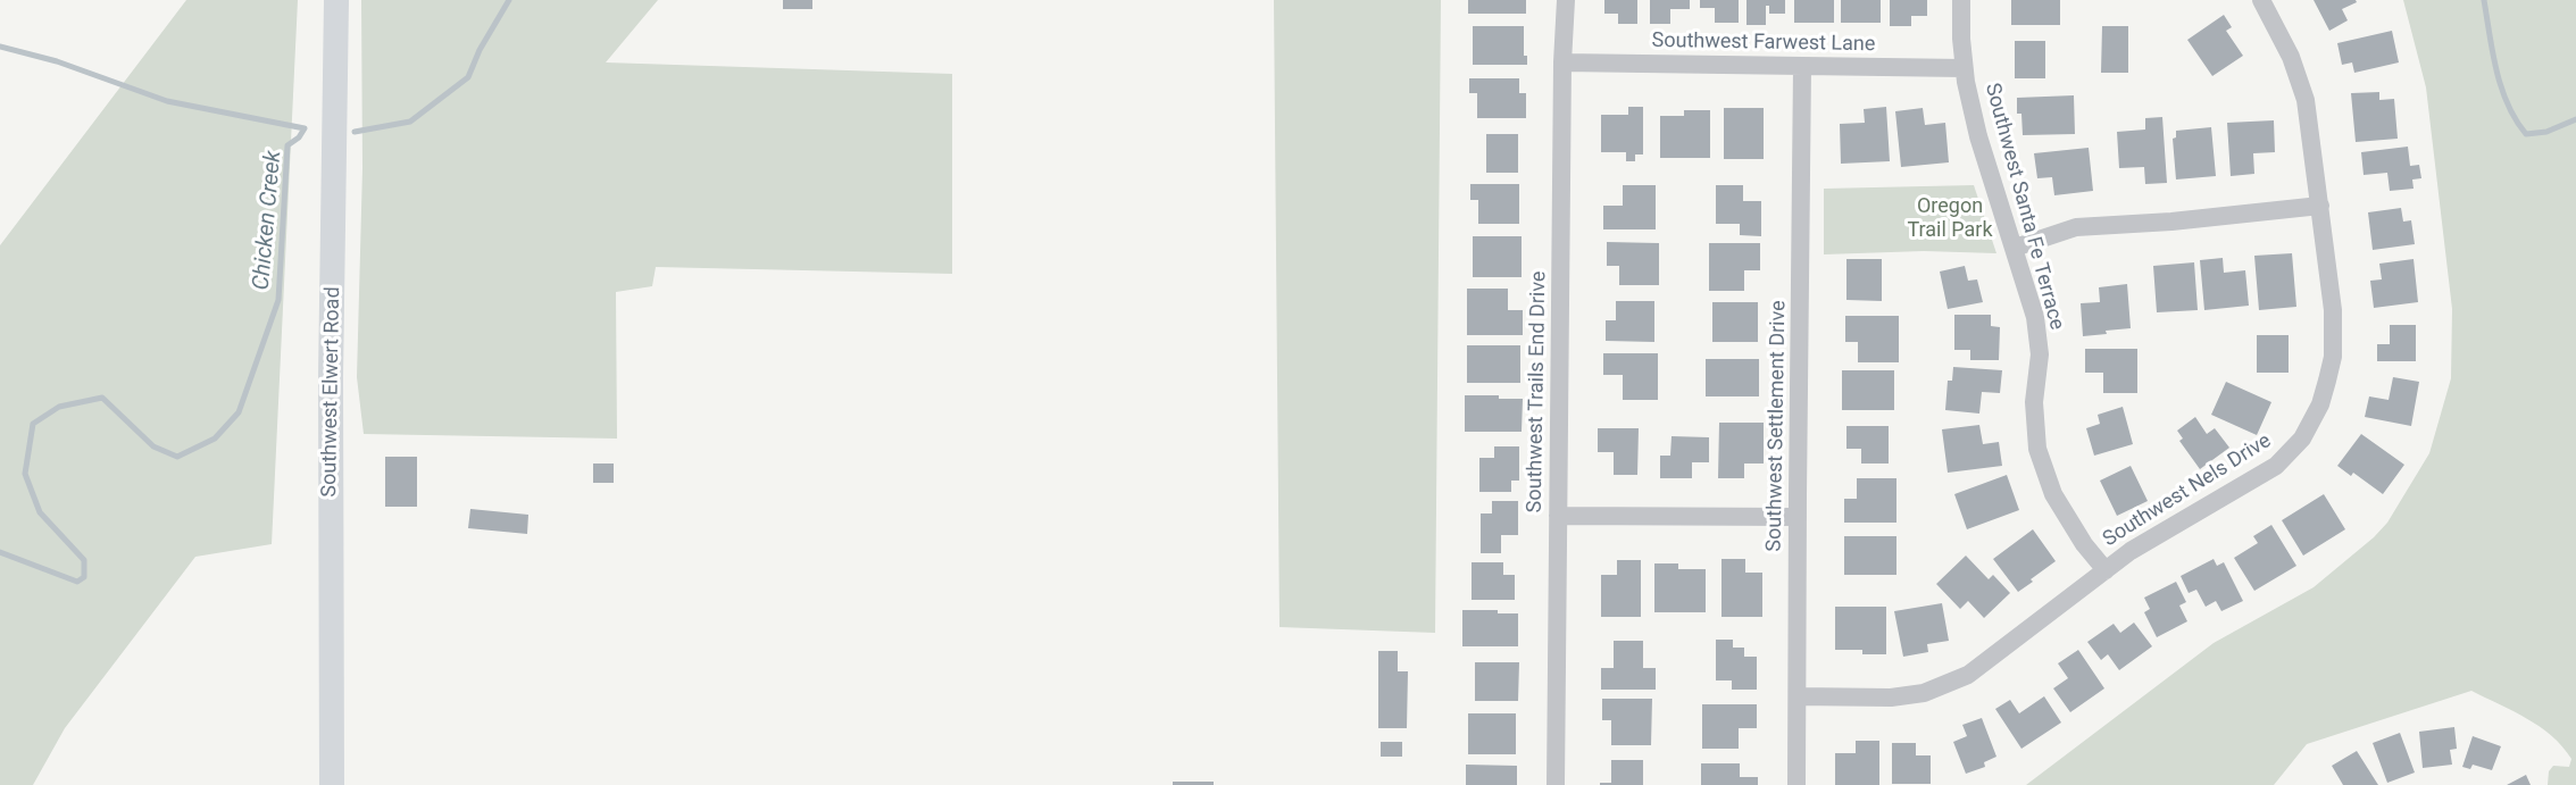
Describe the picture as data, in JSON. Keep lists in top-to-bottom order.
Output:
{
  "streets": {
    "main road": ["Southwest Elwert Road"],
    "street": [
      "Southwest Farwest Lane",
      "Southwest Santa Fe Terrace",
      "Southwest Trails End Drive",
      "Southwest Settlement Drive",
      "Southwest Nels Drive"
    ]
  },
  "crossings": [
    ["Southwest Farwest Lane", "Southwest Santa Fe Terrace"],
    ["Southwest Farwest Lane", "Southwest Trails End Drive"],
    ["Southwest Farwest Lane", "Southwest Settlement Drive"],
    ["Southwest Santa Fe Terrace", "Southwest Nels Drive"],
    ["Southwest Settlement Drive", "Southwest Nels Drive"]
  ],
  "water": ["Chicken Creek"],
  "parks": ["Oregon Trail Park"]
}
